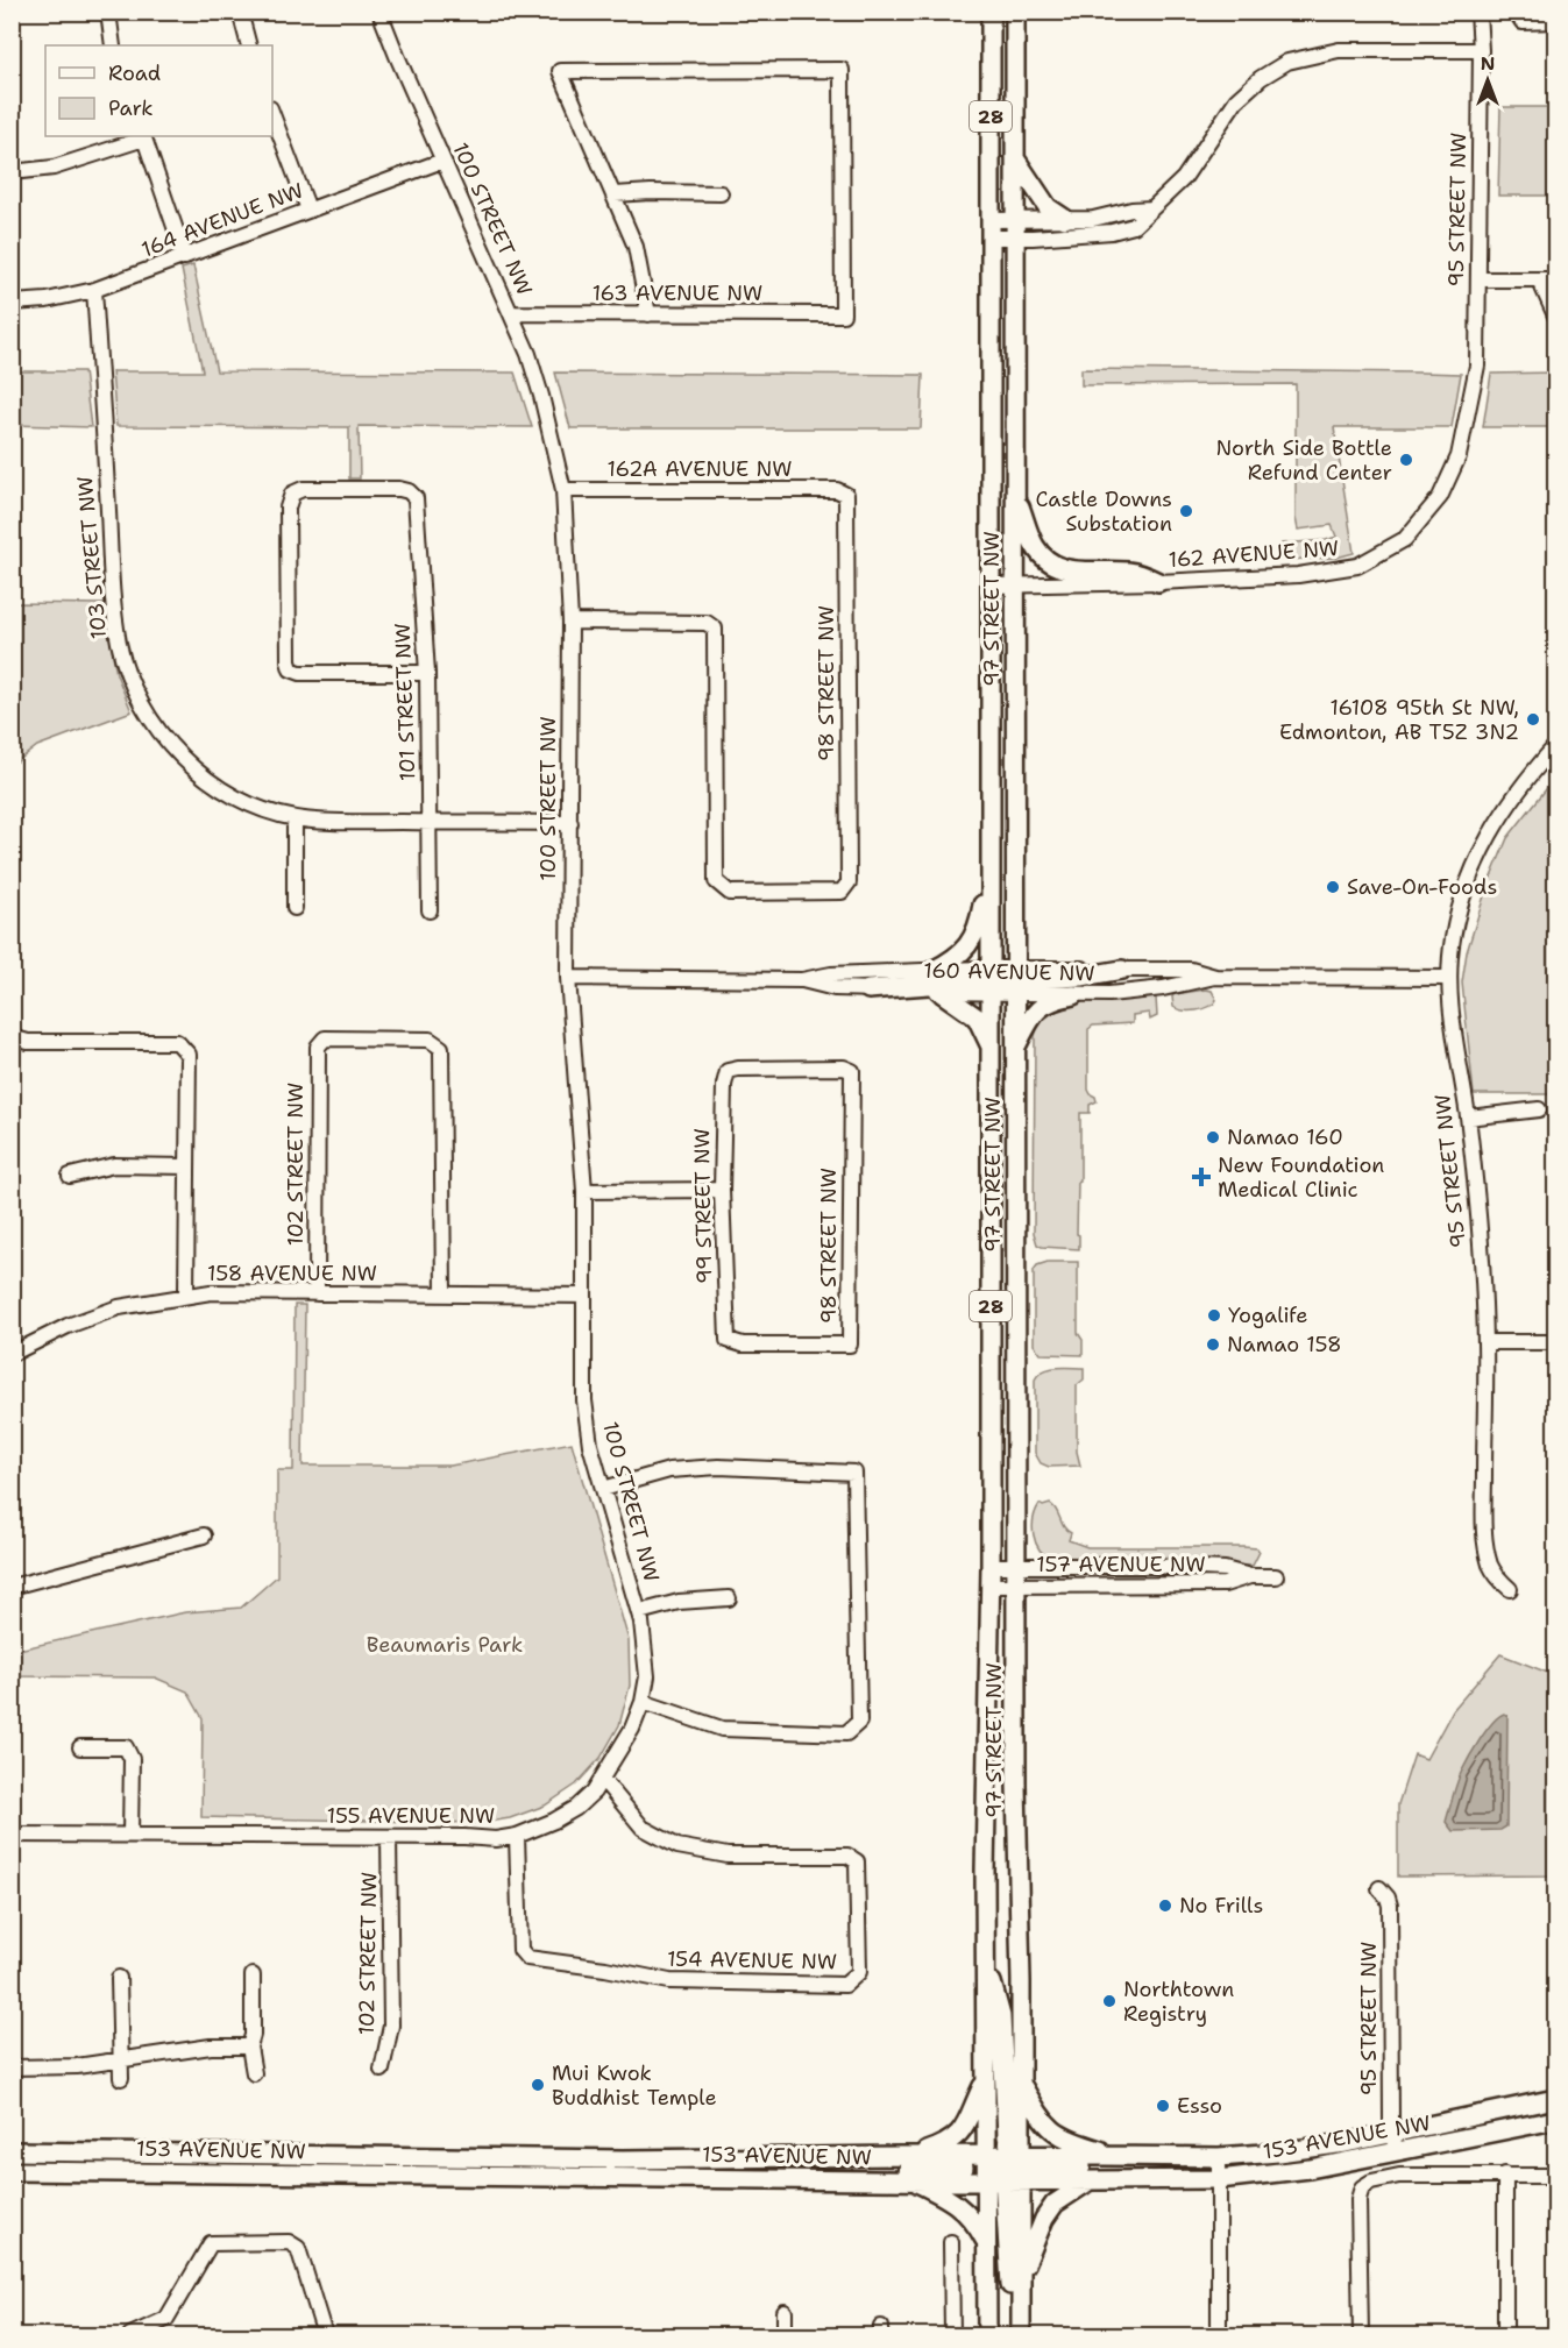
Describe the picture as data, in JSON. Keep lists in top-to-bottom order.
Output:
{
  "streets": {
    "main road": ["28", "97 STREET NW", "153 AVENUE NW"],
    "street": [
      "95 STREET NW",
      "100 STREET NW",
      "164 AVENUE NW",
      "163 AVENUE NW",
      "162A AVENUE NW",
      "162 AVENUE NW",
      "103 STREET NW",
      "98 STREET NW",
      "101 STREET NW",
      "160 AVENUE NW",
      "102 STREET NW",
      "99 STREET NW",
      "158 AVENUE NW",
      "157 AVENUE NW",
      "155 AVENUE NW",
      "154 AVENUE NW"
    ]
  },
  "crossings": [
    ["95 STREET NW", "162 AVENUE NW"],
    ["95 STREET NW", "160 AVENUE NW"],
    ["95 STREET NW", "153 AVENUE NW"],
    ["100 STREET NW", "164 AVENUE NW"],
    ["100 STREET NW", "163 AVENUE NW"],
    ["100 STREET NW", "162A AVENUE NW"],
    ["100 STREET NW", "103 STREET NW"],
    ["100 STREET NW", "98 STREET NW"],
    ["100 STREET NW", "160 AVENUE NW"],
    ["100 STREET NW", "158 AVENUE NW"],
    ["100 STREET NW", "155 AVENUE NW"],
    ["100 STREET NW", "154 AVENUE NW"],
    ["164 AVENUE NW", "103 STREET NW"],
    ["162A AVENUE NW", "98 STREET NW"],
    ["162 AVENUE NW", "97 STREET NW"],
    ["103 STREET NW", "101 STREET NW"],
    ["97 STREET NW", "160 AVENUE NW"],
    ["97 STREET NW", "157 AVENUE NW"],
    ["97 STREET NW", "153 AVENUE NW"],
    ["98 STREET NW", "99 STREET NW"],
    ["102 STREET NW", "158 AVENUE NW"],
    ["102 STREET NW", "155 AVENUE NW"],
    ["155 AVENUE NW", "154 AVENUE NW"]
  ],
  "parks": ["Beaumaris Park"],
  "places": {
    "other": [
      "North Side Bottle Refund Center",
      "Castle Downs Substation",
      "16108 95th St NW, Edmonton, AB T5Z 3N2",
      "Save-On-Foods",
      "Namao 160",
      "Yogalife",
      "Namao 158",
      "No Frills",
      "Northtown Registry",
      "Mui Kwok Buddhist Temple",
      "Esso"
    ],
    "health": ["New Foundation Medical Clinic"]
  },
  "legend": ["Road", "Park"],
  "north": "top"
}
